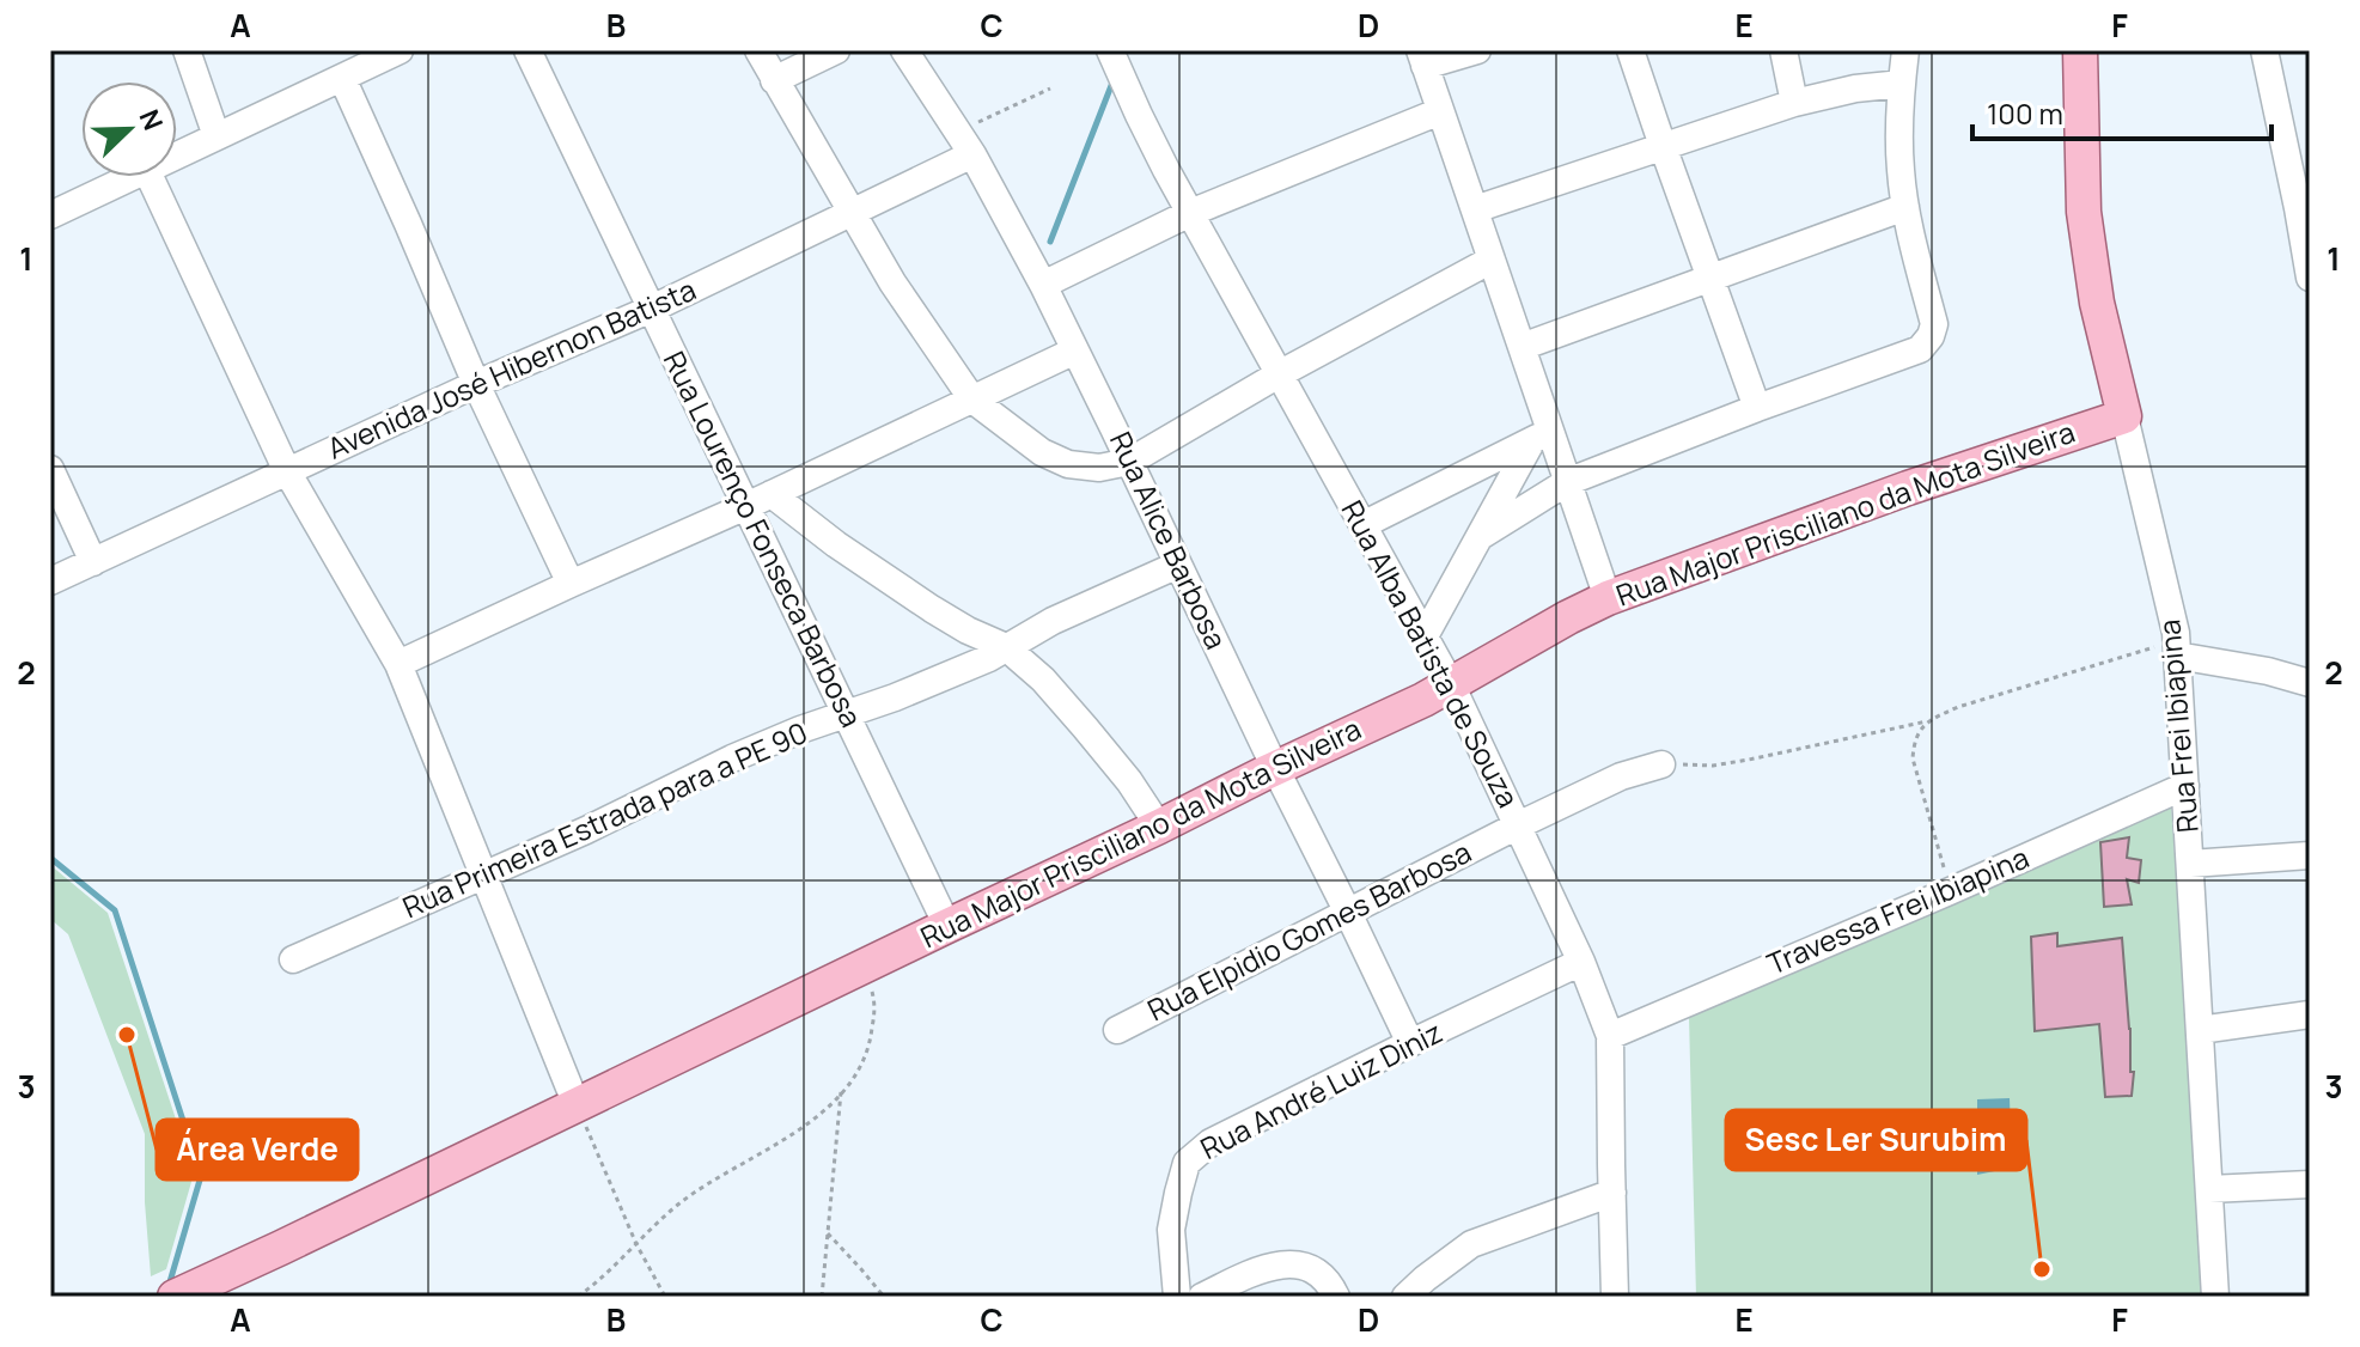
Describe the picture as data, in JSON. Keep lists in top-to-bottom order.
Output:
{
  "streets": {
    "main road": ["Rua Major Prisciliano da Mota Silveira", "Rua Frei Ibiapina"],
    "street": [
      "Avenida José Hibernon Batista",
      "Rua Lourenço Fonseca Barbosa",
      "Rua Alice Barbosa",
      "Rua Alba Batista de Souza",
      "Rua Primeira Estrada para a PE 90",
      "Travessa Frei Ibiapina",
      "Rua Elpidio Gomes Barbosa",
      "Rua André Luiz Diniz"
    ]
  },
  "crossings": [
    ["Avenida José Hibernon Batista", "Rua Lourenço Fonseca Barbosa"],
    ["Avenida José Hibernon Batista", "Rua Alice Barbosa"],
    ["Rua Major Prisciliano da Mota Silveira", "Rua Lourenço Fonseca Barbosa"],
    ["Rua Major Prisciliano da Mota Silveira", "Rua Alice Barbosa"],
    ["Rua Major Prisciliano da Mota Silveira", "Rua Alba Batista de Souza"],
    ["Rua Major Prisciliano da Mota Silveira", "Rua Frei Ibiapina"],
    ["Rua Lourenço Fonseca Barbosa", "Rua Primeira Estrada para a PE 90"],
    ["Rua Alice Barbosa", "Rua Primeira Estrada para a PE 90"],
    ["Rua Alice Barbosa", "Rua Elpidio Gomes Barbosa"],
    ["Rua Alice Barbosa", "Rua André Luiz Diniz"],
    ["Rua Alba Batista de Souza", "Travessa Frei Ibiapina"],
    ["Rua Alba Batista de Souza", "Rua Elpidio Gomes Barbosa"],
    ["Rua Alba Batista de Souza", "Rua André Luiz Diniz"],
    ["Rua Frei Ibiapina", "Travessa Frei Ibiapina"]
  ],
  "places": ["Área Verde", "Sesc Ler Surubim"],
  "scale_bar": "100 m",
  "north": "top right",
  "grid": {
    "columns": [
      "A",
      "B",
      "C",
      "D",
      "E",
      "F"
    ],
    "rows": ["1", "2", "3"]
  }
}
